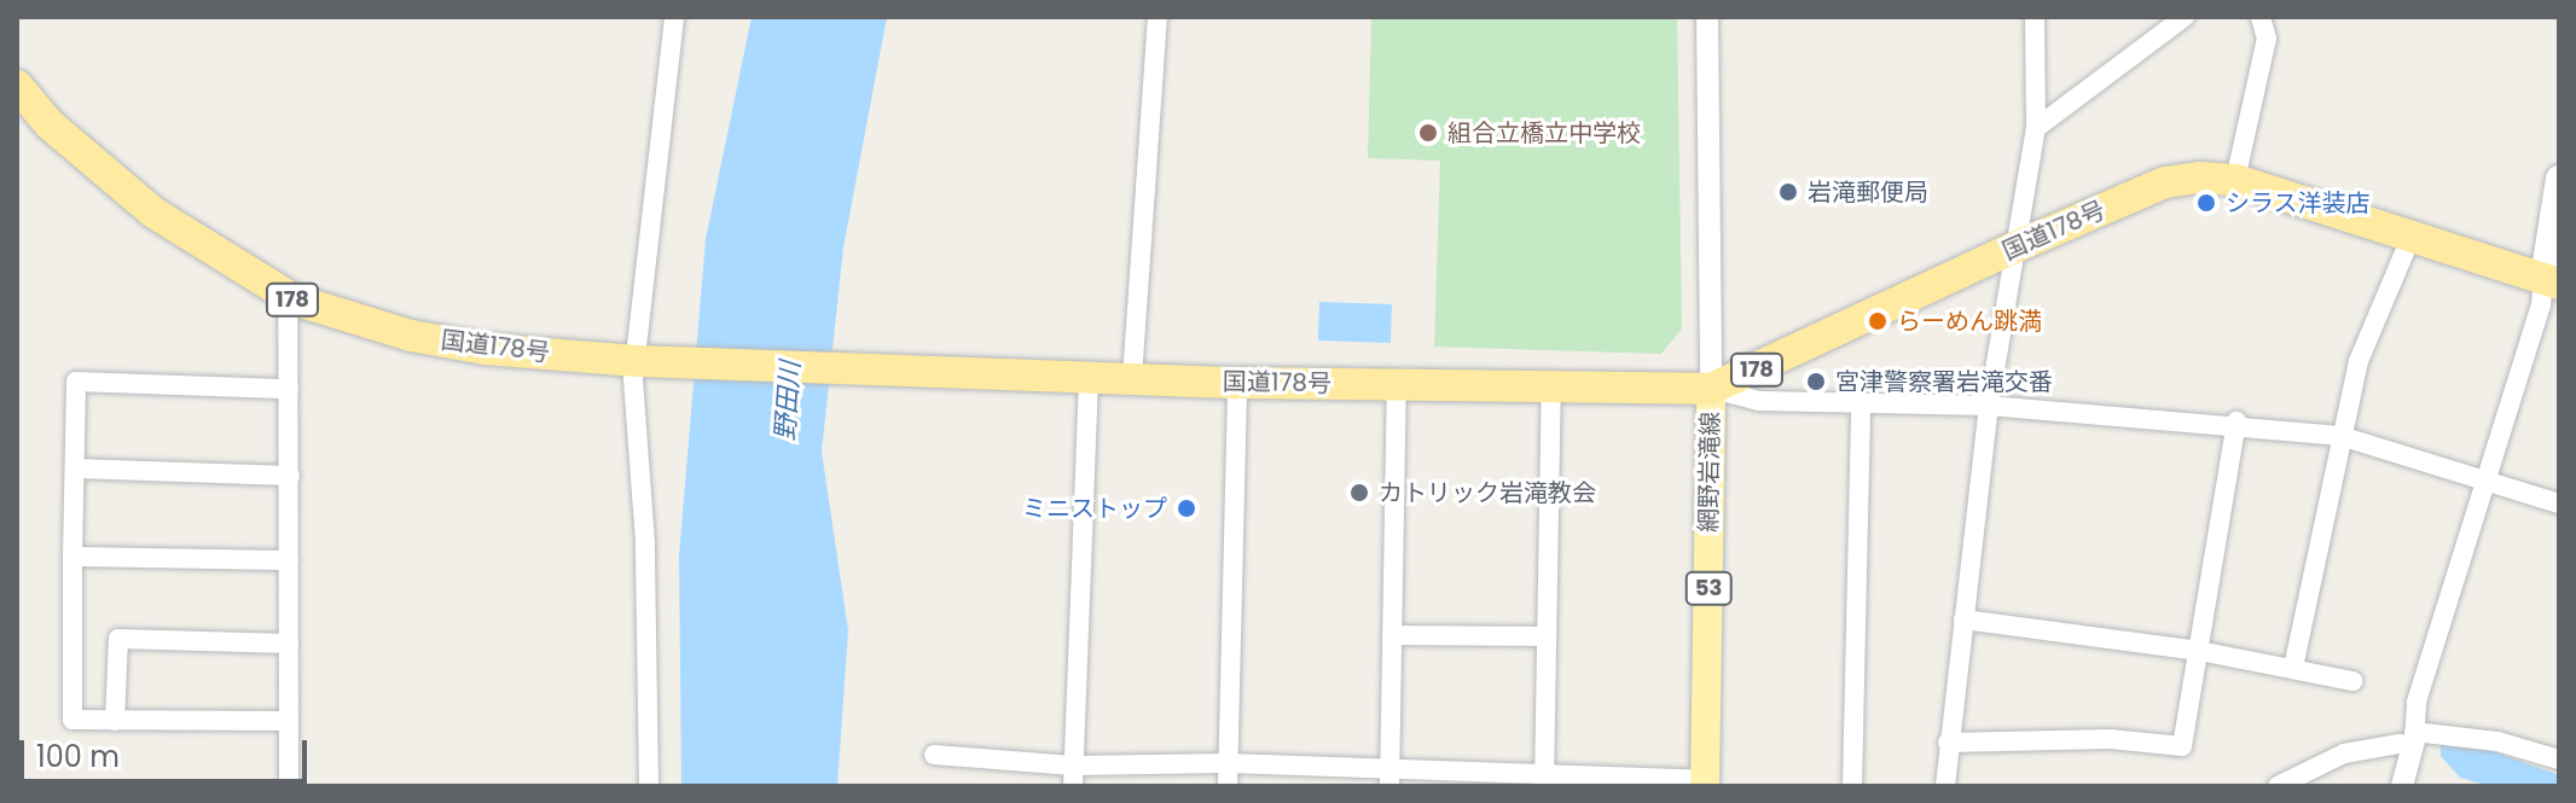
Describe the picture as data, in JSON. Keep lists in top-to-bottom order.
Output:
{
  "streets": {
    "highway": ["国道178号", "178"],
    "main road": ["網野岩滝線", "53"]
  },
  "crossings": [
    ["国道178号", "網野岩滝線"]
  ],
  "water": ["野田川"],
  "places": [
    "組合立橋立中学校",
    "岩滝郵便局",
    "シラス洋装店",
    "らーめん跳満",
    "宮津警察署岩滝交番",
    "カトリック岩滝教会",
    "ミニストップ"
  ],
  "scale_bar": "100 m"
}
